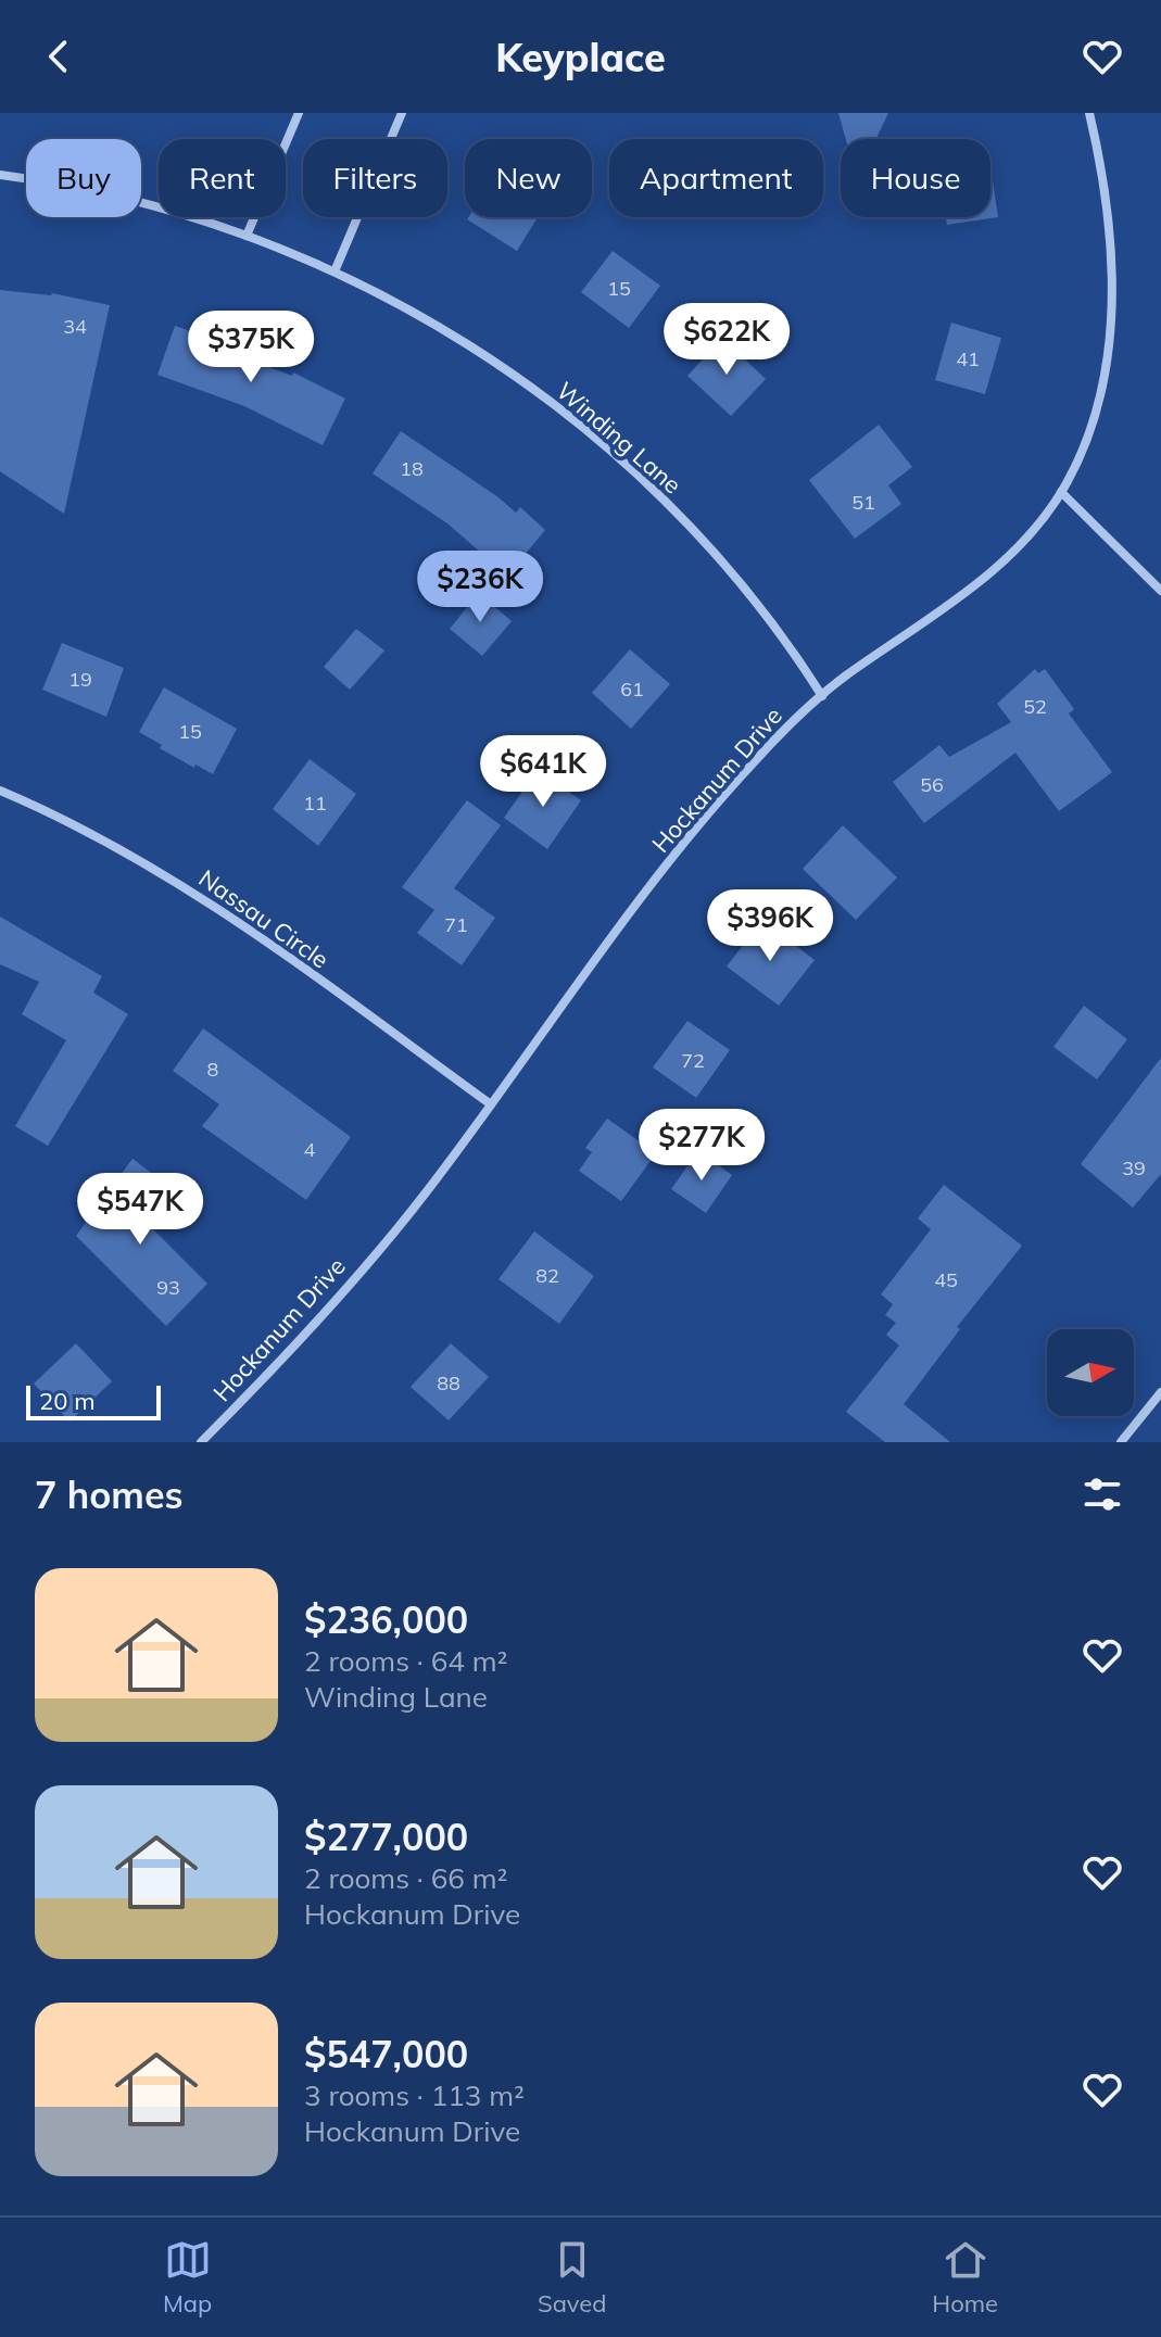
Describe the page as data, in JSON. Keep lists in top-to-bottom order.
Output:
{
  "streets": {
    "street": ["Winding Lane", "Hockanum Drive", "Nassau Circle"]
  },
  "crossings": [
    ["Winding Lane", "Hockanum Drive"],
    ["Hockanum Drive", "Nassau Circle"]
  ],
  "house_numbers": [
    "15",
    "34",
    "41",
    "18",
    "51",
    "19",
    "61",
    "52",
    "15",
    "56",
    "11",
    "71",
    "72",
    "8",
    "4",
    "39",
    "82",
    "45",
    "93",
    "88"
  ],
  "scale_bar": "20 m",
  "north": "right",
  "page": {
    "header": "Keyplace",
    "chip": [
      "Buy",
      "Rent",
      "Filters",
      "New",
      "Apartment",
      "House"
    ],
    "price": [
      "$622K",
      "$375K",
      "$236K",
      "$641K",
      "$396K",
      "$277K",
      "$547K"
    ],
    "scale": "20 m",
    "heading": "7 homes",
    "list": [
      {
        "name": "$236,000",
        "note": "2 rooms · 64 m² · Winding Lane"
      },
      {
        "name": "$277,000",
        "note": "2 rooms · 66 m² · Hockanum Drive"
      },
      {
        "name": "$547,000",
        "note": "3 rooms · 113 m² · Hockanum Drive"
      }
    ],
    "tabs": ["Map", "Saved", "Home"]
  }
}
